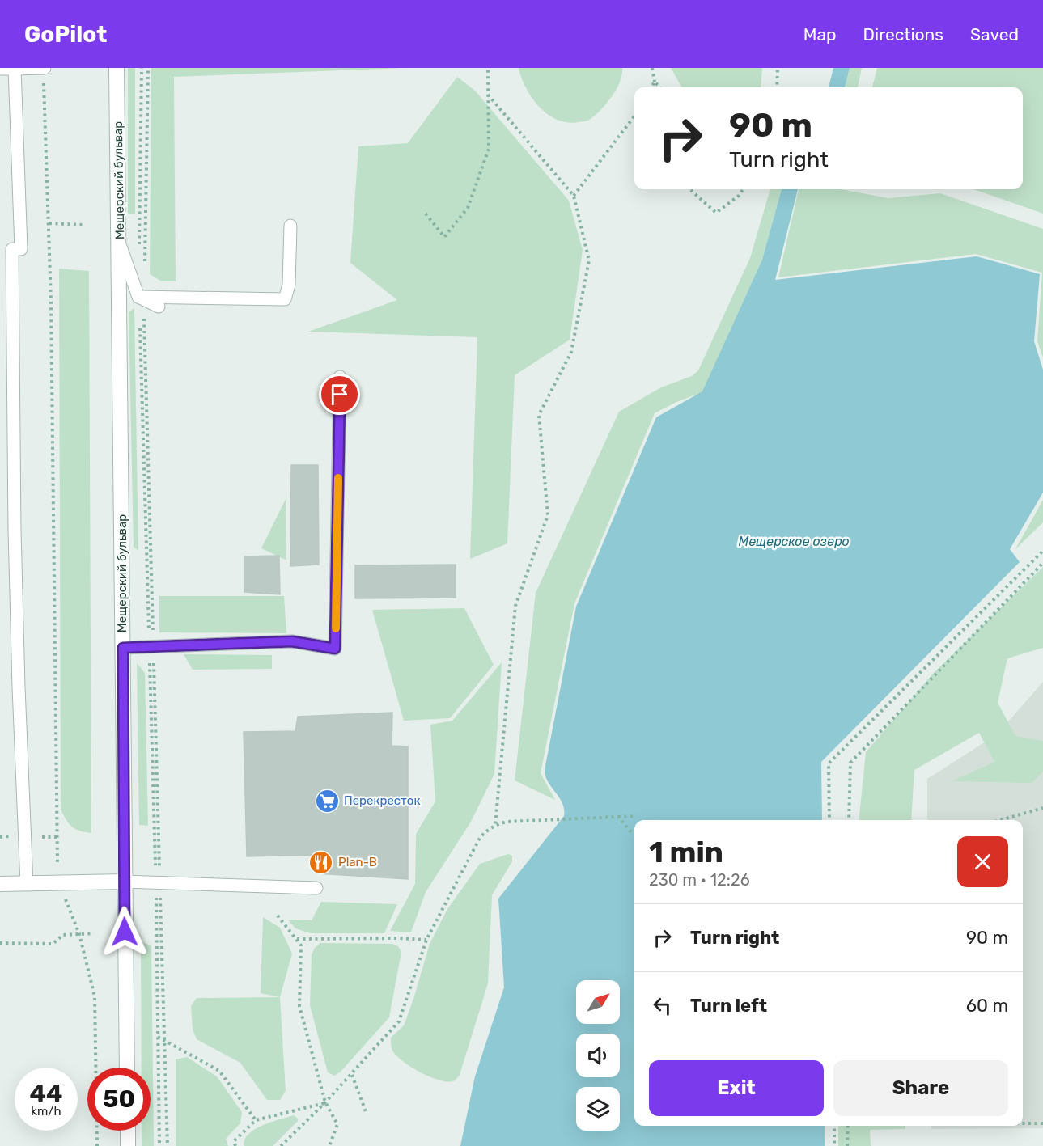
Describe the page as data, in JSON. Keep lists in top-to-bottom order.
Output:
{
  "streets": {
    "main road": ["Мещерский бульвар"]
  },
  "water": ["Мещерское озеро"],
  "places": {
    "supermarket": ["Перекресток"],
    "restaurant": ["Plan-B"]
  },
  "north": "top right",
  "page": {
    "header": "GoPilot",
    "nav": ["Map", "Directions", "Saved"],
    "turn": ["90 m", "Turn right"],
    "heading": ["1 min", "230 m · 12:26"],
    "list": [
      {
        "name": "Turn right",
        "value": "90 m"
      },
      {
        "name": "Turn left",
        "value": "60 m"
      }
    ],
    "buttons": ["Exit", "Share"],
    "speed": "44 km/h",
    "limit": "50"
  }
}
